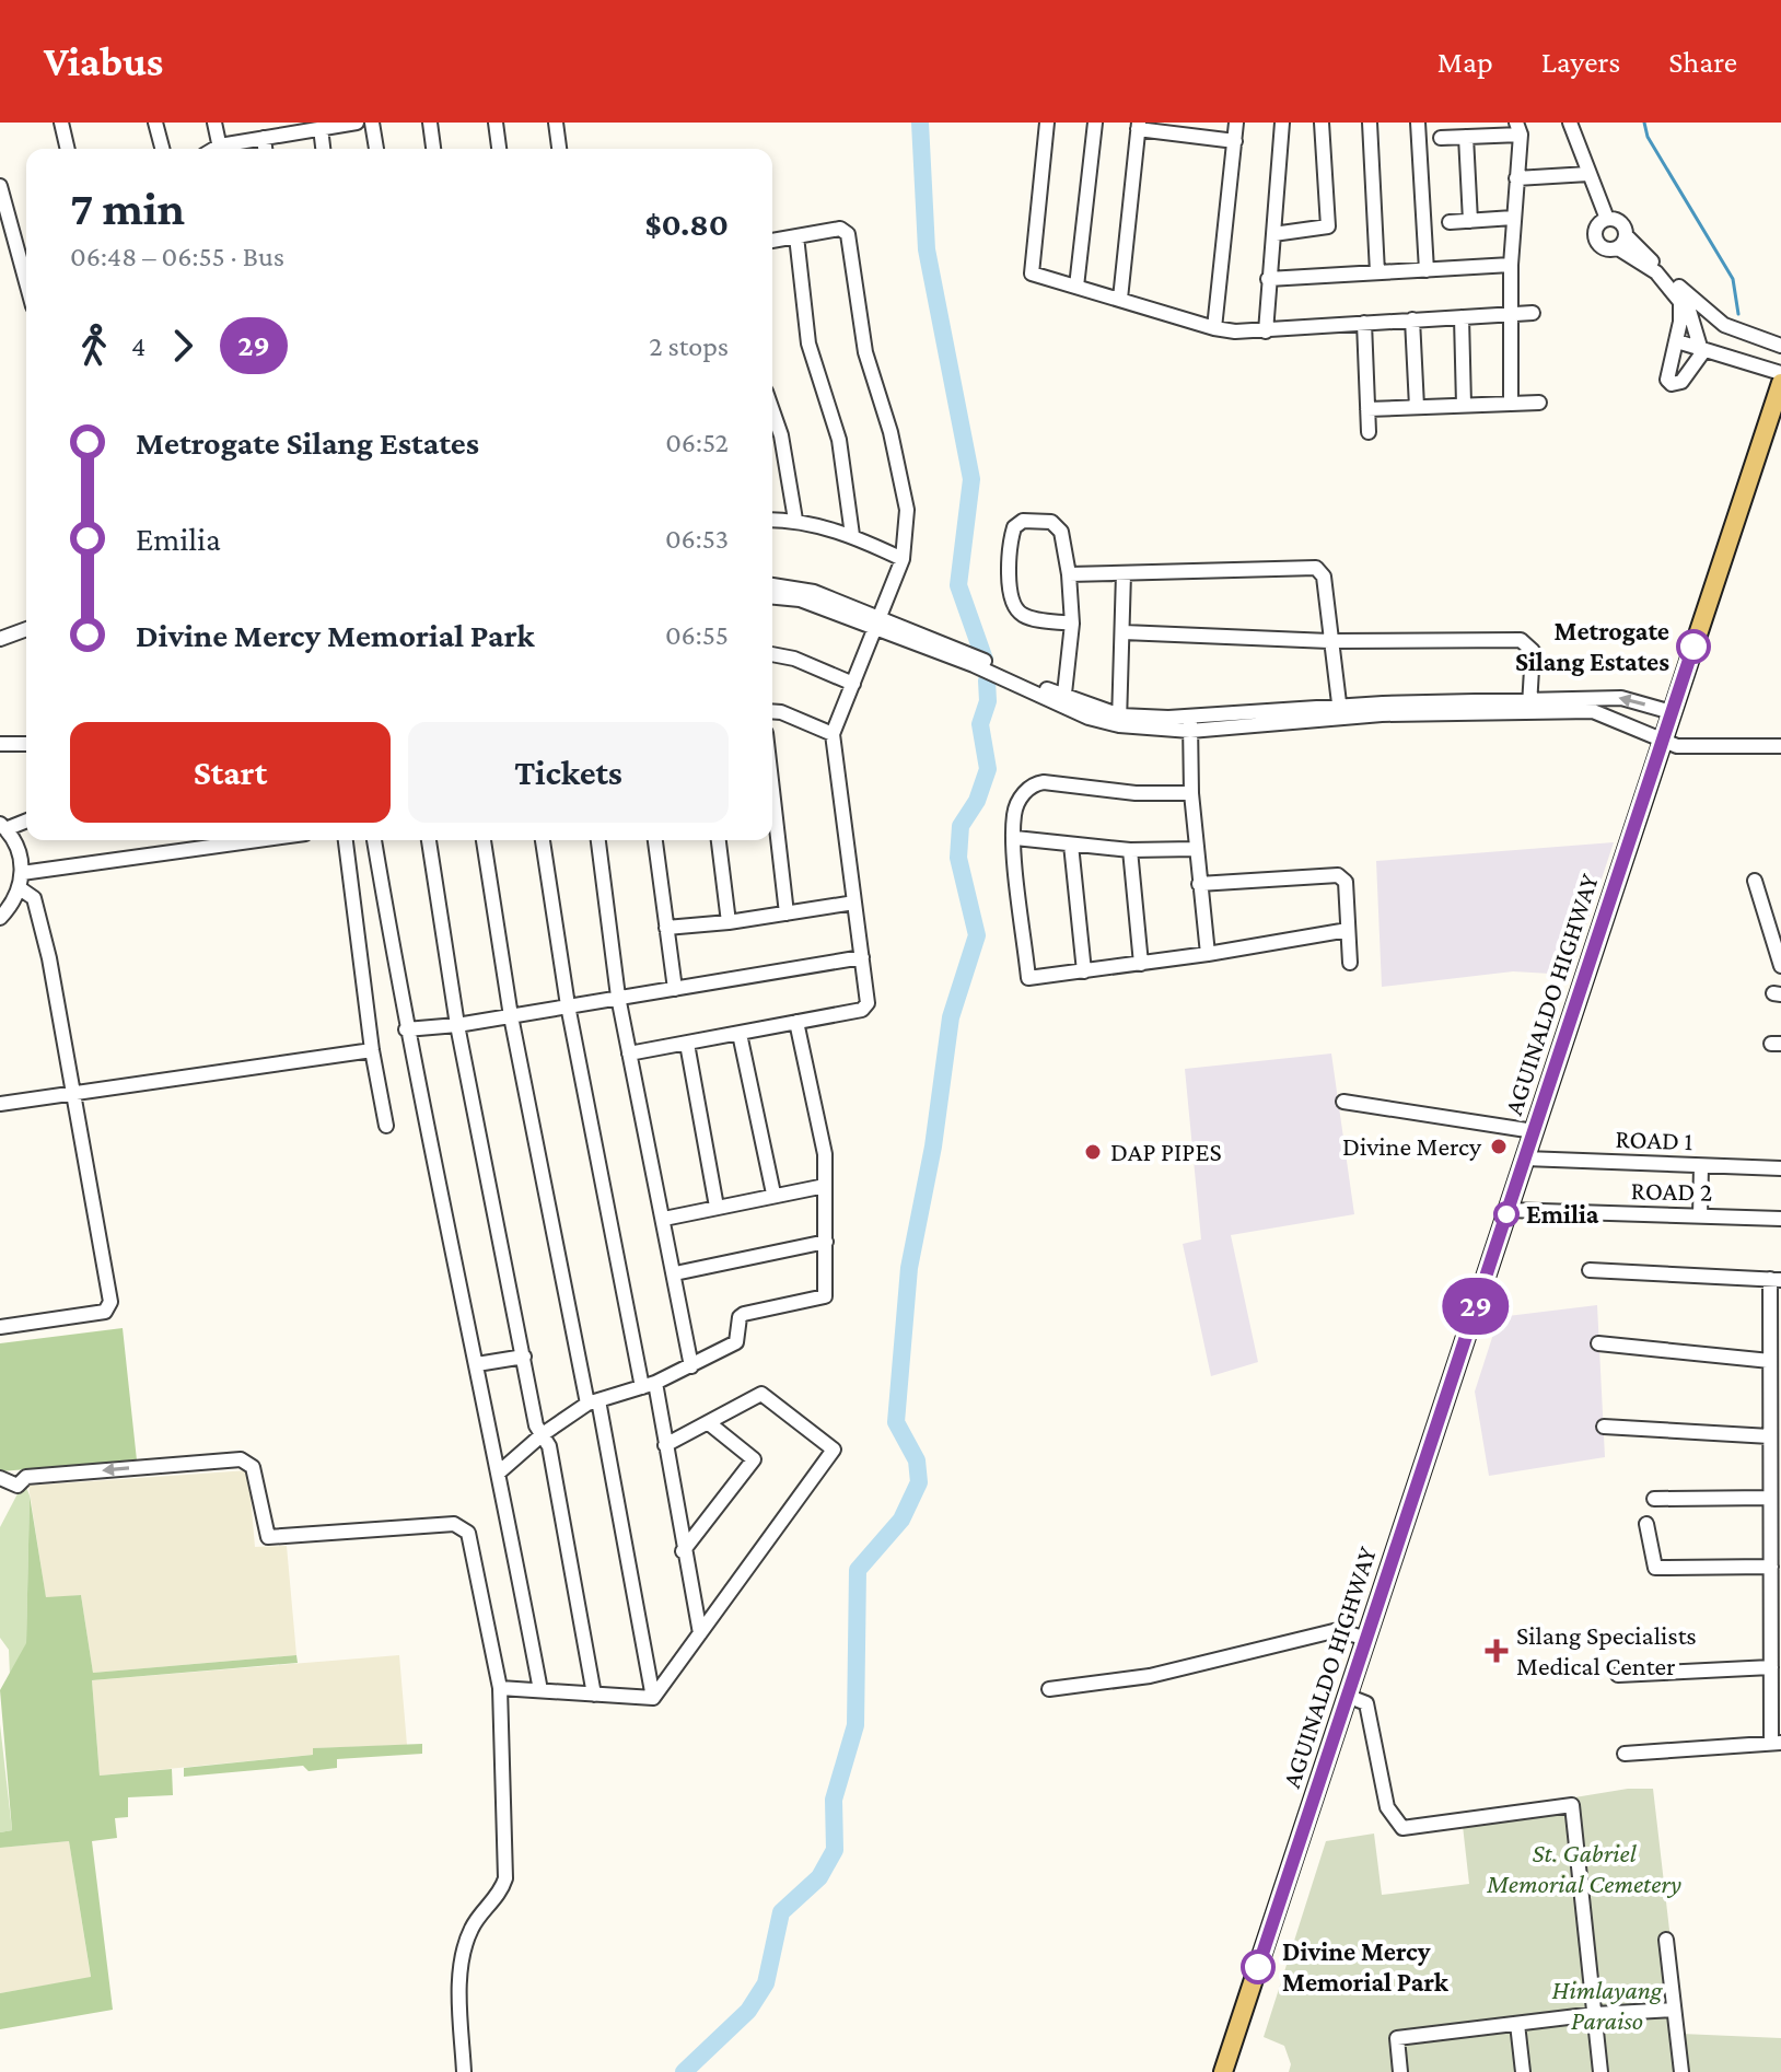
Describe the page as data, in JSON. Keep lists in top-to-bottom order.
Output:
{
  "streets": {
    "main road": ["AGUINALDO HIGHWAY"],
    "street": ["ROAD 1", "ROAD 2"]
  },
  "crossings": [
    ["AGUINALDO HIGHWAY", "ROAD 1"],
    ["AGUINALDO HIGHWAY", "ROAD 2"]
  ],
  "parks": ["St. Gabriel Memorial Cemetery", "Himlayang Paraiso"],
  "places": {
    "other": [
      "Metrogate Silang Estates",
      "Divine Mercy",
      "DAP PIPES",
      "Emilia",
      "Divine Mercy Memorial Park"
    ],
    "health": ["Silang Specialists Medical Center"]
  },
  "lines": ["bus line 29"],
  "page": {
    "header": "Viabus",
    "nav": ["Map", "Layers", "Share"],
    "on_map": "29",
    "heading": ["7 min", "06:48 – 06:55 · Bus", "$0.80"],
    "legs": ["4", "29", "2 stops"],
    "list": [
      {
        "name": "Metrogate Silang Estates",
        "value": "06:52"
      },
      {
        "name": "Emilia",
        "value": "06:53"
      },
      {
        "name": "Divine Mercy Memorial Park",
        "value": "06:55"
      }
    ],
    "buttons": ["Start", "Tickets"]
  }
}
